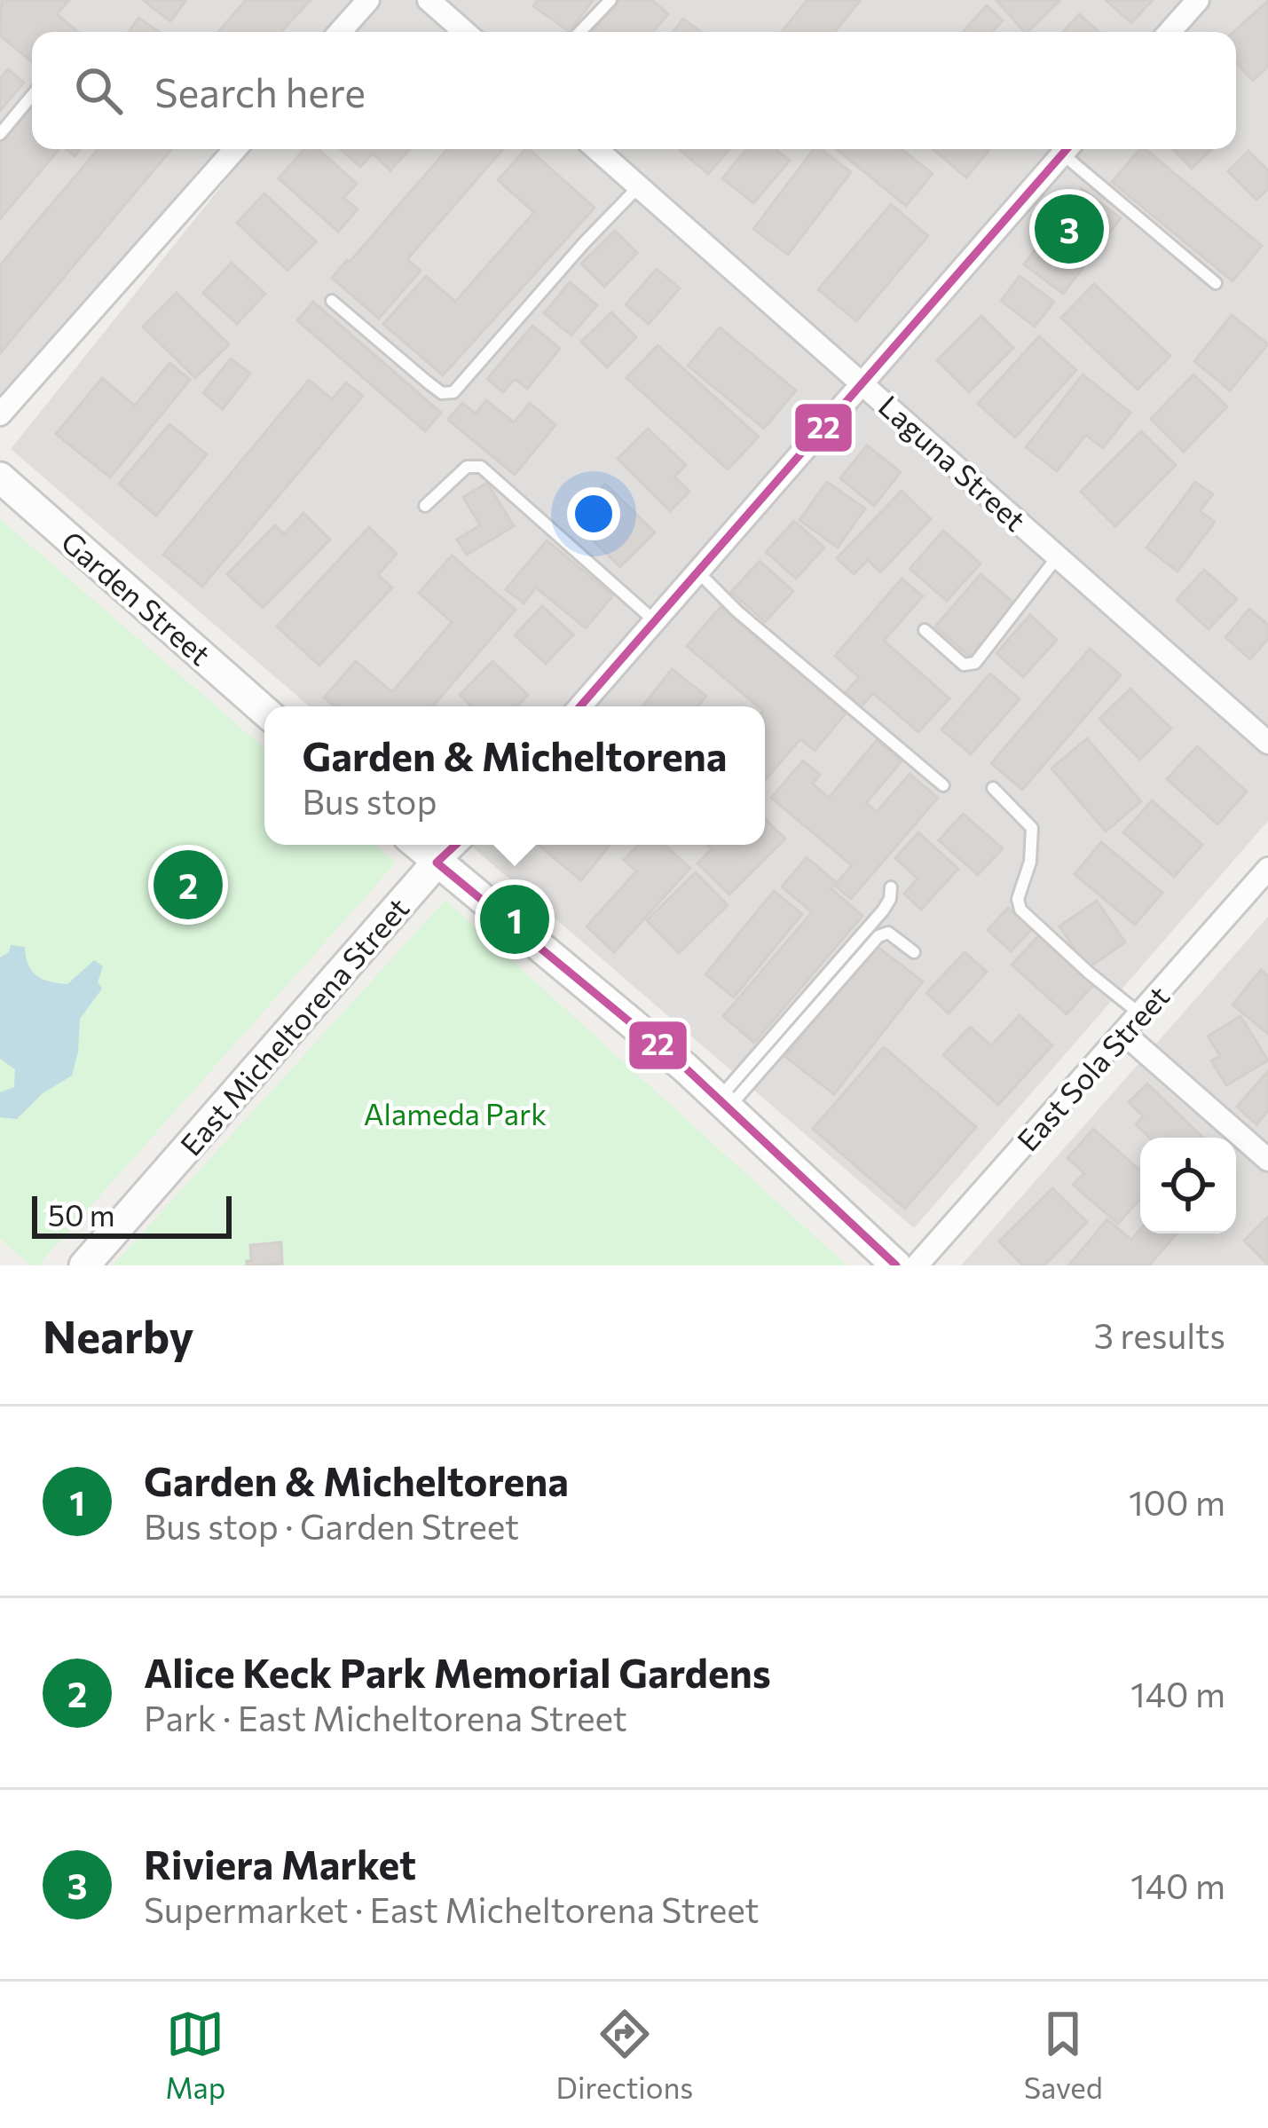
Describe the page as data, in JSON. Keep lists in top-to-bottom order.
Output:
{
  "streets": {
    "street": [
      "Laguna Street",
      "Garden Street",
      "East Micheltorena Street",
      "East Sola Street"
    ]
  },
  "parks": ["Alameda Park"],
  "lines": ["transit line 22"],
  "scale_bar": "50 m",
  "page": {
    "search": "Search here",
    "pins": ["3", "2", "1"],
    "popup": ["Garden & Micheltorena", "Bus stop"],
    "scale": "50 m",
    "heading": ["Nearby", "3 results"],
    "list": [
      {
        "mark": "1",
        "name": "Garden & Micheltorena",
        "note": "Bus stop · Garden Street",
        "value": "100 m"
      },
      {
        "mark": "2",
        "name": "Alice Keck Park Memorial Gardens",
        "note": "Park · East Micheltorena Street",
        "value": "140 m"
      },
      {
        "mark": "3",
        "name": "Riviera Market",
        "note": "Supermarket · East Micheltorena Street",
        "value": "140 m"
      }
    ],
    "nav": ["Map", "Directions", "Saved"]
  }
}
